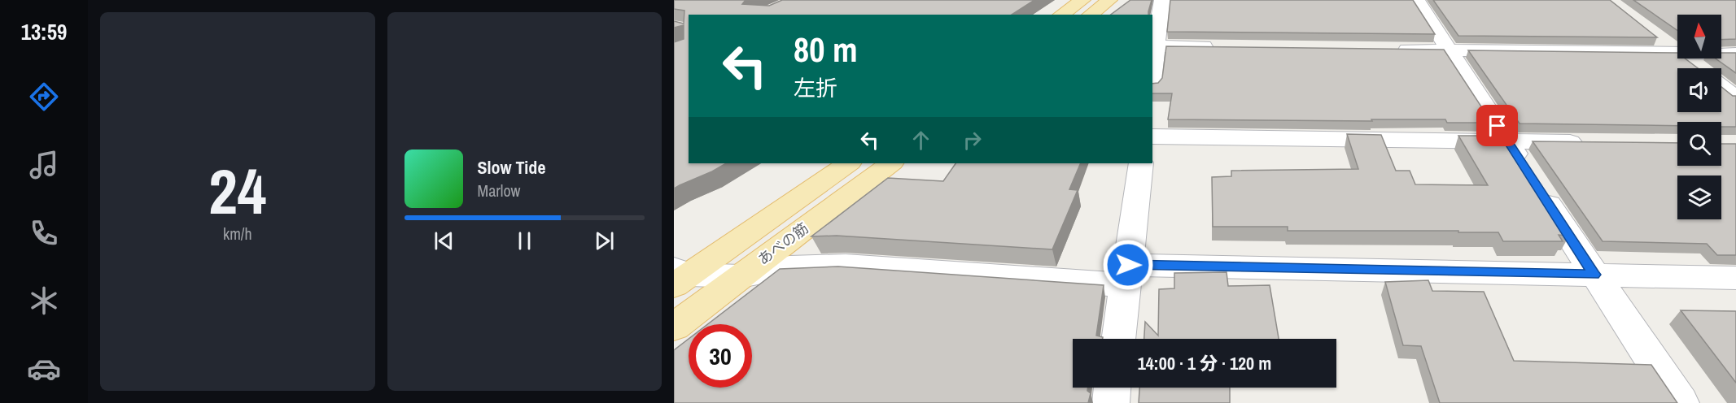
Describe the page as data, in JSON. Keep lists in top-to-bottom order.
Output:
{
  "streets": {
    "main road": ["あべの筋"]
  },
  "north": "top",
  "page": {
    "tabs": "13:59",
    "tile": ["24", "km/h"],
    "turn": ["80 m", "左折"],
    "song": ["Slow Tide", "Marlow"],
    "limit": "30",
    "trip": "14:00 · 1 分 · 120 m"
  }
}
